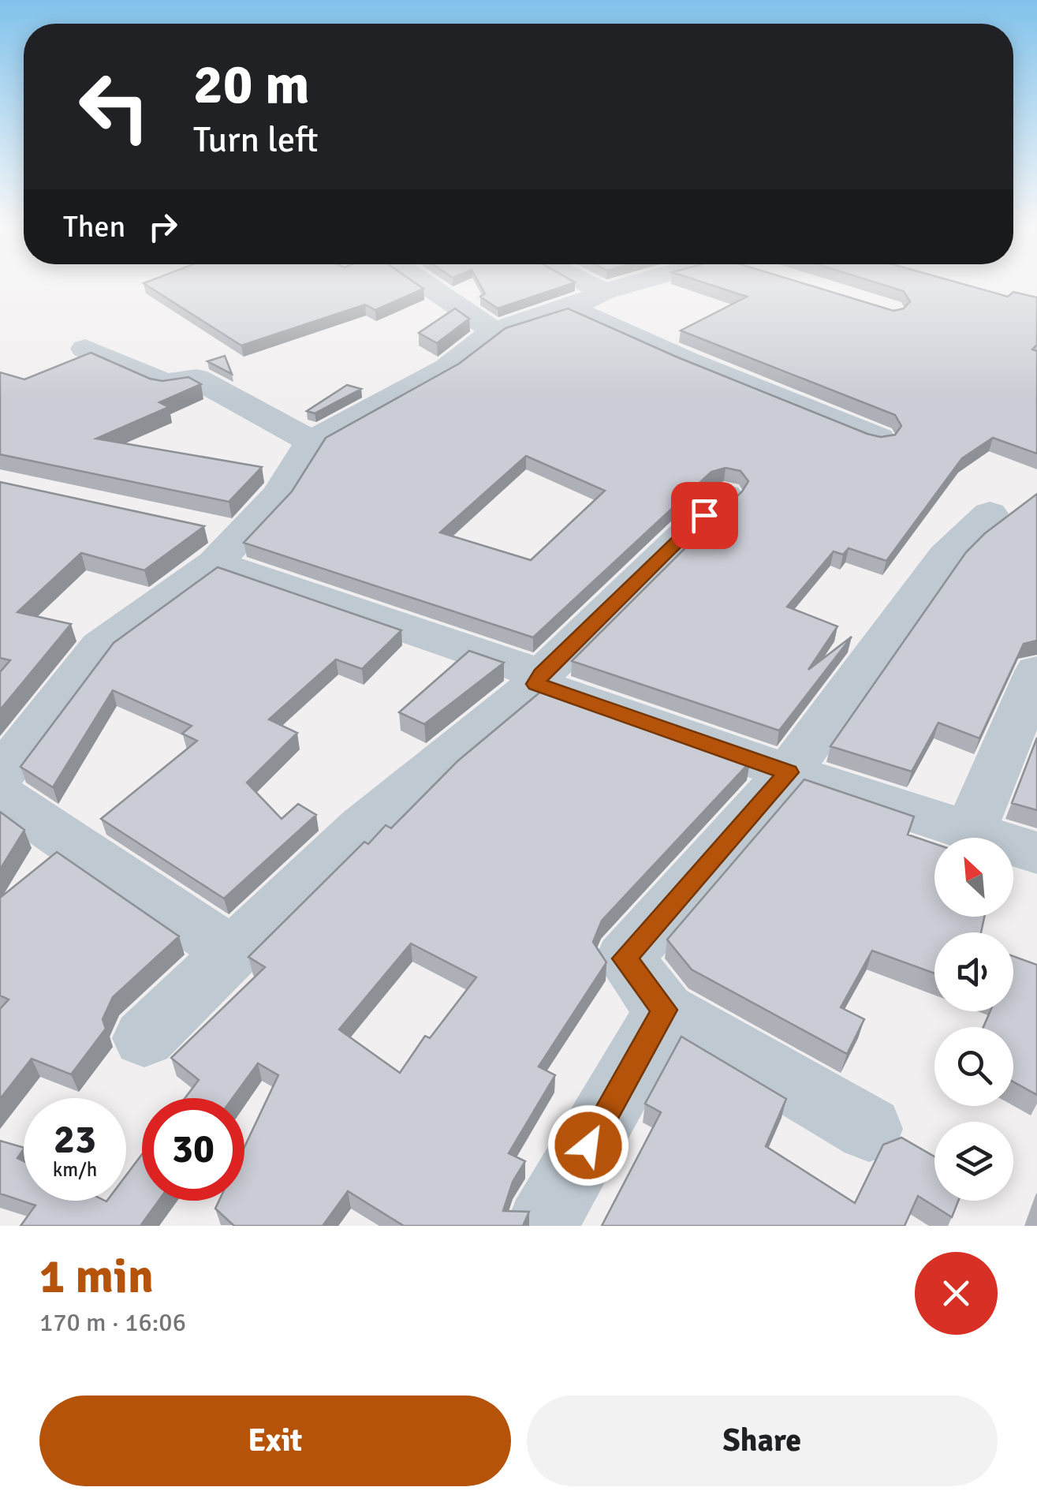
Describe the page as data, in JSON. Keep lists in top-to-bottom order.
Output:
{
  "north": "top left",
  "page": {
    "turn": ["20 m", "Turn left"],
    "then": "Then",
    "speed": "23 km/h",
    "limit": "30",
    "heading": ["1 min", "170 m · 16:06"],
    "buttons": ["Exit", "Share"]
  }
}
